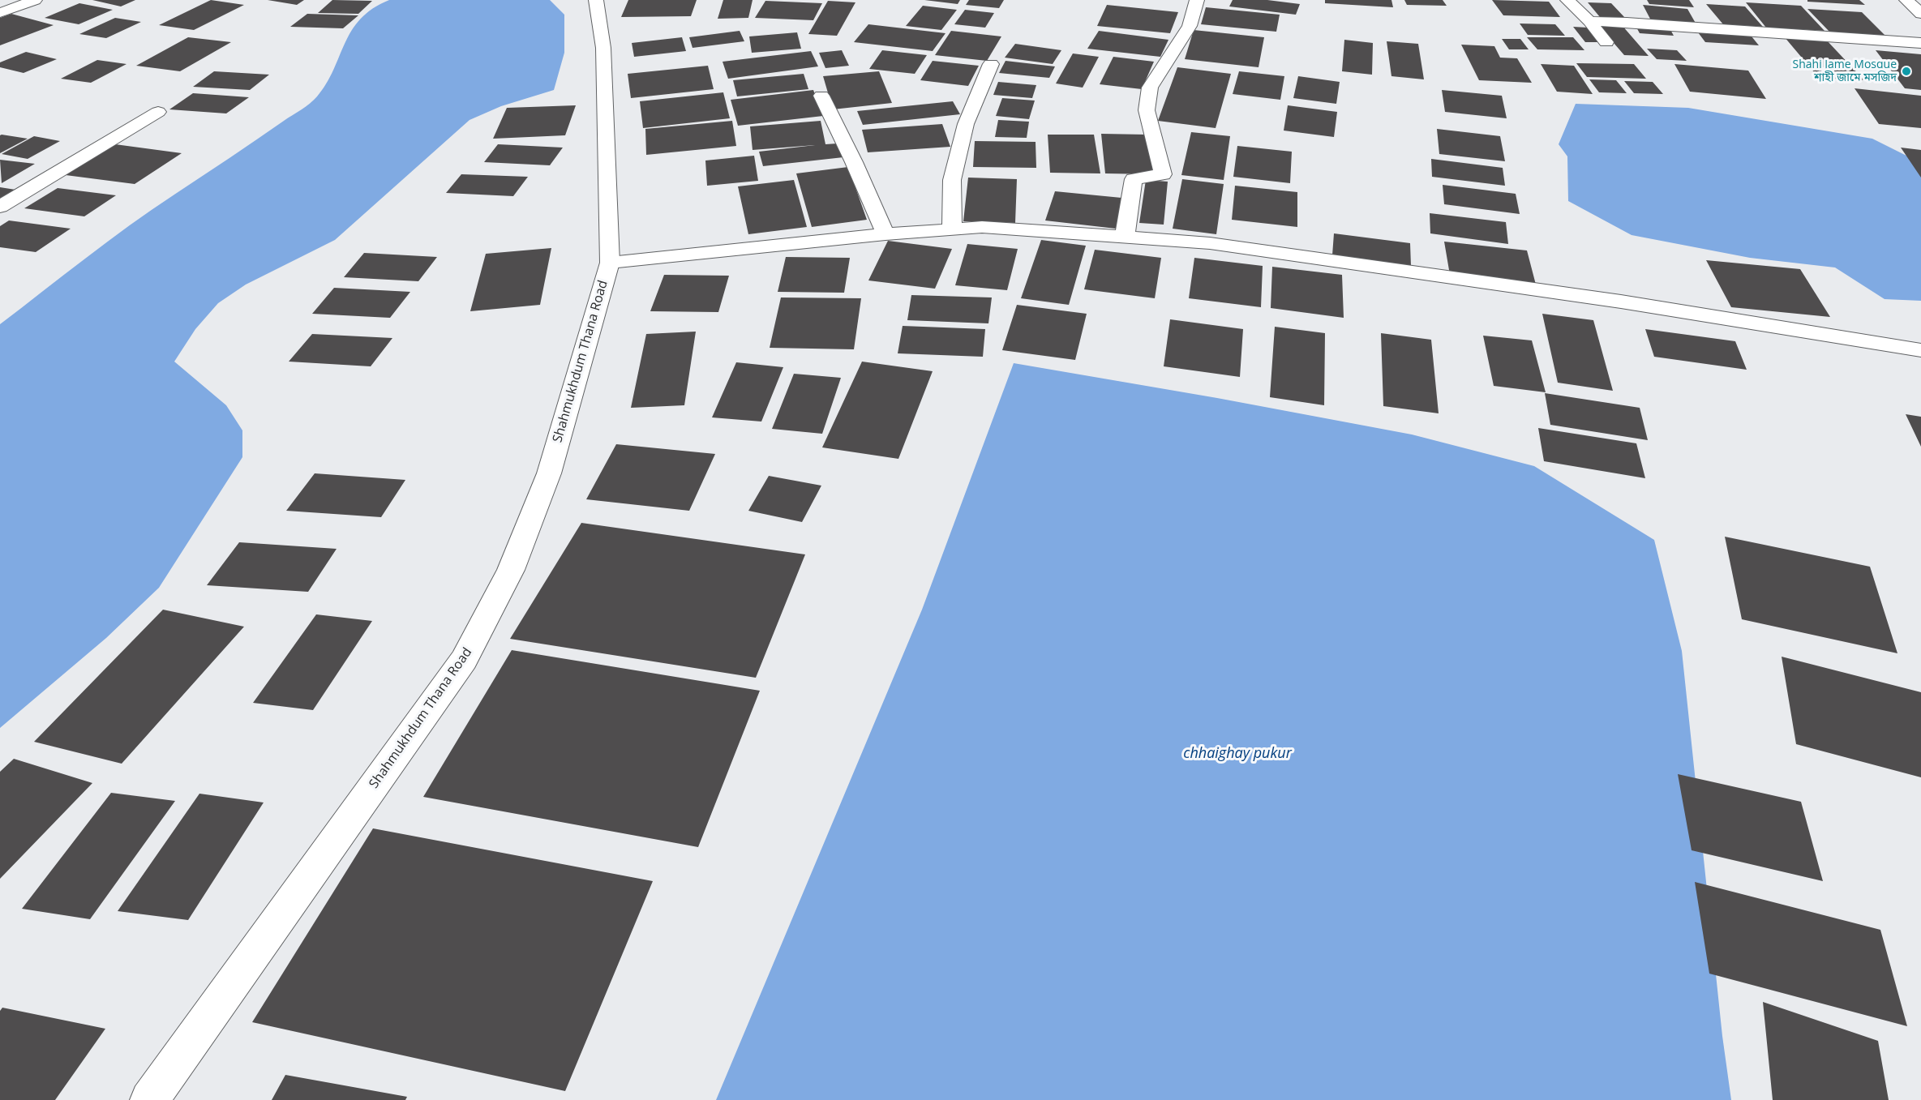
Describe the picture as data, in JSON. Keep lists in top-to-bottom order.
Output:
{
  "streets": {
    "street": ["Shahmukhdum Thana Road"]
  },
  "water": ["chhaighay pukur"],
  "places": ["Shahi Jame Mosque শাহী জামে মসজিদ"]
}
